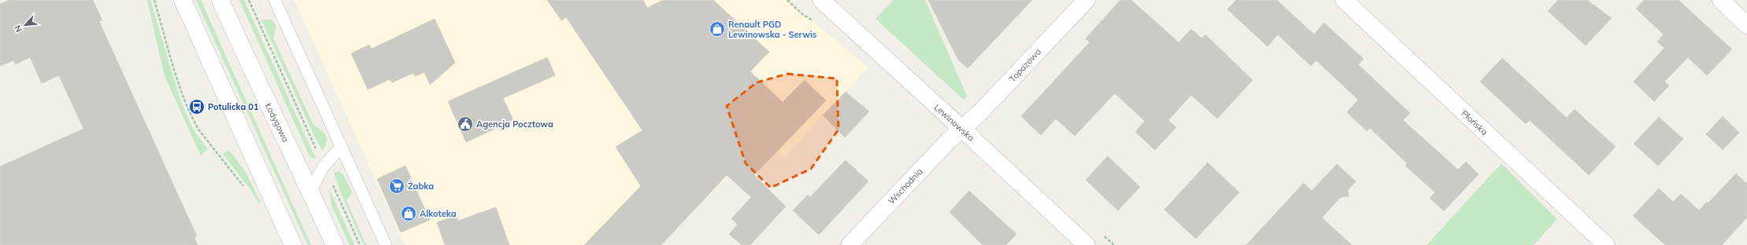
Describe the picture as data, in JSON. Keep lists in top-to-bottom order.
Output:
{
  "streets": {
    "street": [
      "Topazowa",
      "Łodygowa",
      "Lewinowska",
      "Płońska",
      "Wschodnia"
    ]
  },
  "crossings": [
    ["Topazowa", "Lewinowska"],
    ["Topazowa", "Wschodnia"],
    ["Lewinowska", "Wschodnia"]
  ],
  "places": {
    "shop": ["Renault PGD Lewinowska - Serwis", "Alkoteka"],
    "bus stop": ["Potulicka 01"],
    "public building": ["Agencja Pocztowa"],
    "supermarket": ["Żabka"]
  },
  "north": "bottom left"
}
